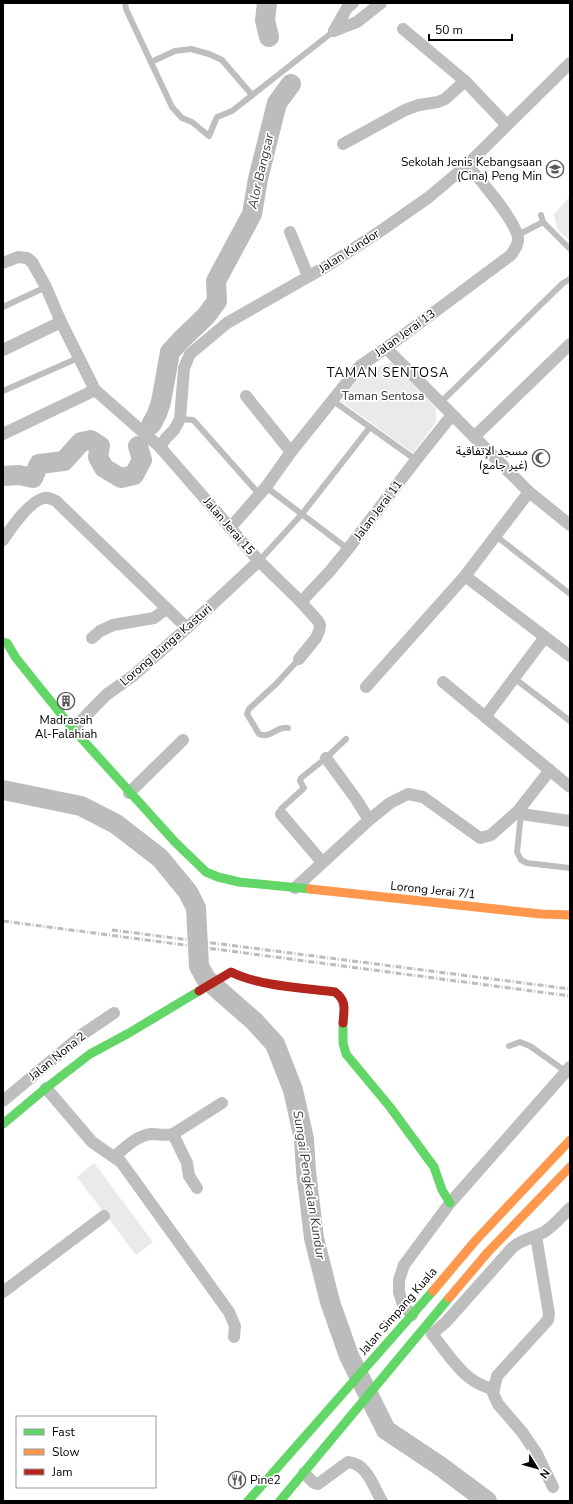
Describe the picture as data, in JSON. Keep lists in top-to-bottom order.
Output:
{
  "streets": {
    "street": [
      "Jalan Kundor",
      "Jalan Jerai 13",
      "Jalan Jerai 11",
      "Jalan Jerai 15",
      "Lorong Bunga Kasturi",
      "Lorong Jerai 7/1",
      "Jalan Nona 2",
      "Jalan Simpang Kuala"
    ]
  },
  "crossings": [
    ["Jalan Jerai 13", "Jalan Jerai 15"],
    ["Jalan Jerai 11", "Jalan Jerai 15"],
    ["Jalan Jerai 15", "Lorong Bunga Kasturi"],
    ["Lorong Bunga Kasturi", "Lorong Jerai 7/1"]
  ],
  "districts": ["TAMAN SENTOSA"],
  "water": ["Alor Bangsar", "Sungai Pengkalan Kundur"],
  "parks": ["Taman Sentosa"],
  "places": {
    "school or university": ["Sekolah Jenis Kebangsaan (Cina) Peng Min"],
    "mosque": ["مسجد الإتفاقية (غير جامع)"],
    "building": ["Madrasah Al-Falahiah"],
    "restaurant": ["Pine2"]
  },
  "legend": ["Fast", "Slow", "Jam"],
  "scale_bar": "50 m",
  "north": "bottom right"
}
